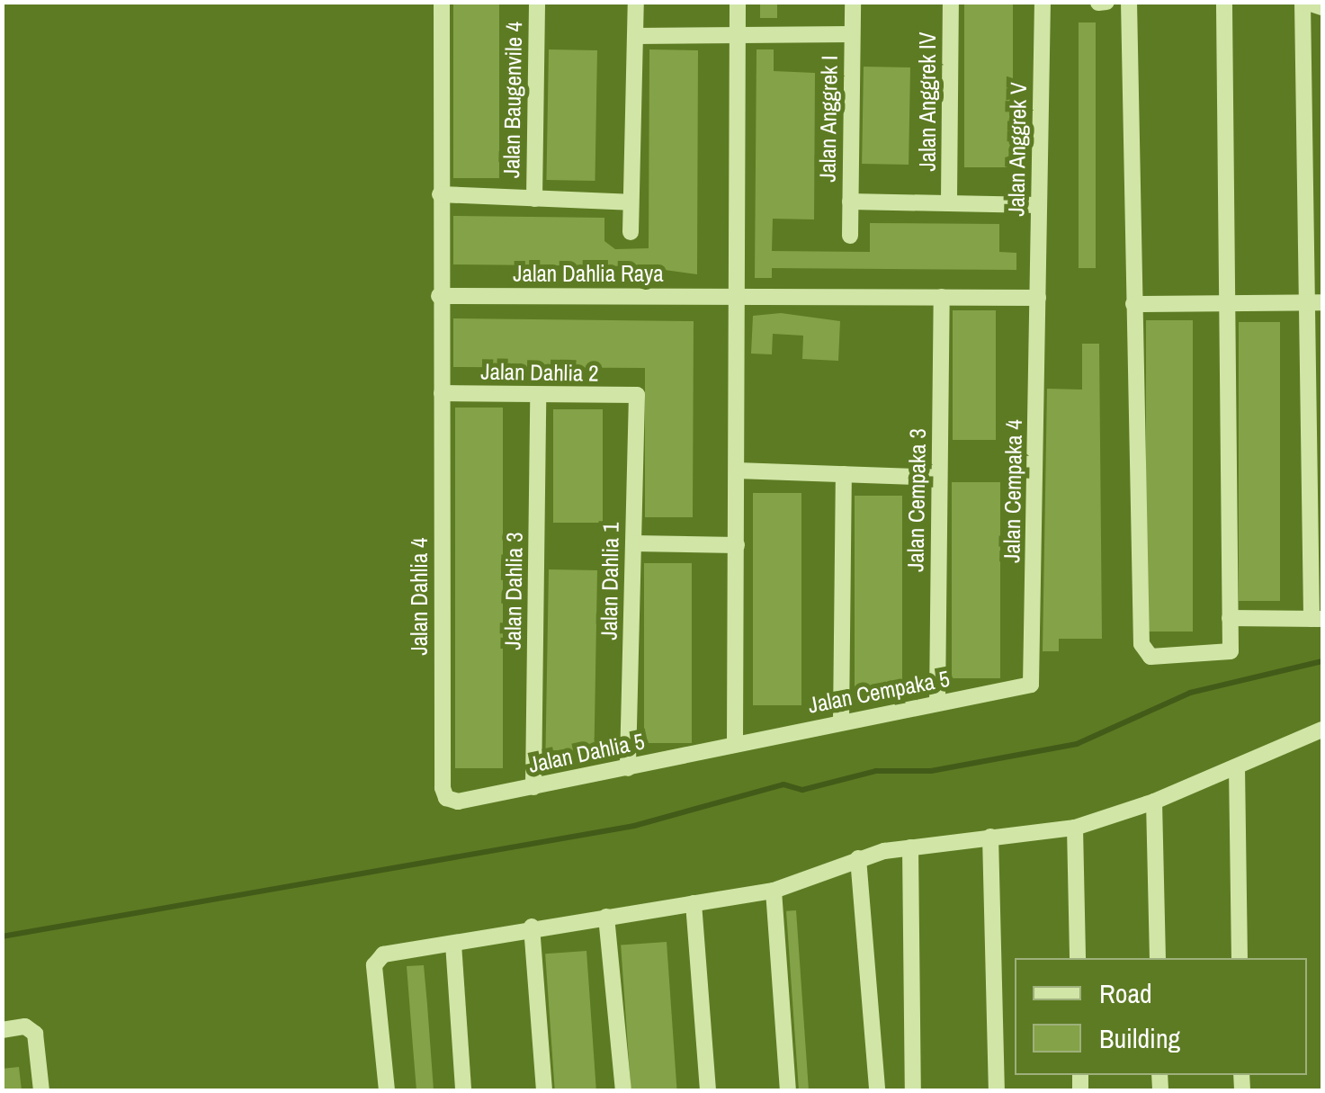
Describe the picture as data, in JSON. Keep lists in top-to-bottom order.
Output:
{
  "streets": {
    "street": [
      "Jalan Baugenvile 4",
      "Jalan Anggrek IV",
      "Jalan Anggrek I",
      "Jalan Anggrek V",
      "Jalan Dahlia Raya",
      "Jalan Dahlia 2",
      "Jalan Cempaka 4",
      "Jalan Cempaka 3",
      "Jalan Dahlia 1",
      "Jalan Dahlia 3",
      "Jalan Dahlia 4",
      "Jalan Cempaka 5",
      "Jalan Dahlia 5"
    ]
  },
  "crossings": [
    ["Jalan Anggrek V", "Jalan Dahlia Raya"],
    ["Jalan Anggrek V", "Jalan Cempaka 4"],
    ["Jalan Dahlia Raya", "Jalan Cempaka 4"],
    ["Jalan Dahlia Raya", "Jalan Cempaka 3"],
    ["Jalan Dahlia Raya", "Jalan Dahlia 4"],
    ["Jalan Dahlia 2", "Jalan Dahlia 1"],
    ["Jalan Dahlia 2", "Jalan Dahlia 3"],
    ["Jalan Dahlia 2", "Jalan Dahlia 4"],
    ["Jalan Cempaka 4", "Jalan Cempaka 5"],
    ["Jalan Cempaka 3", "Jalan Cempaka 5"],
    ["Jalan Dahlia 1", "Jalan Dahlia 5"],
    ["Jalan Dahlia 3", "Jalan Dahlia 5"],
    ["Jalan Dahlia 4", "Jalan Dahlia 5"],
    ["Jalan Cempaka 5", "Jalan Dahlia 5"]
  ],
  "legend": ["Road", "Building"]
}
